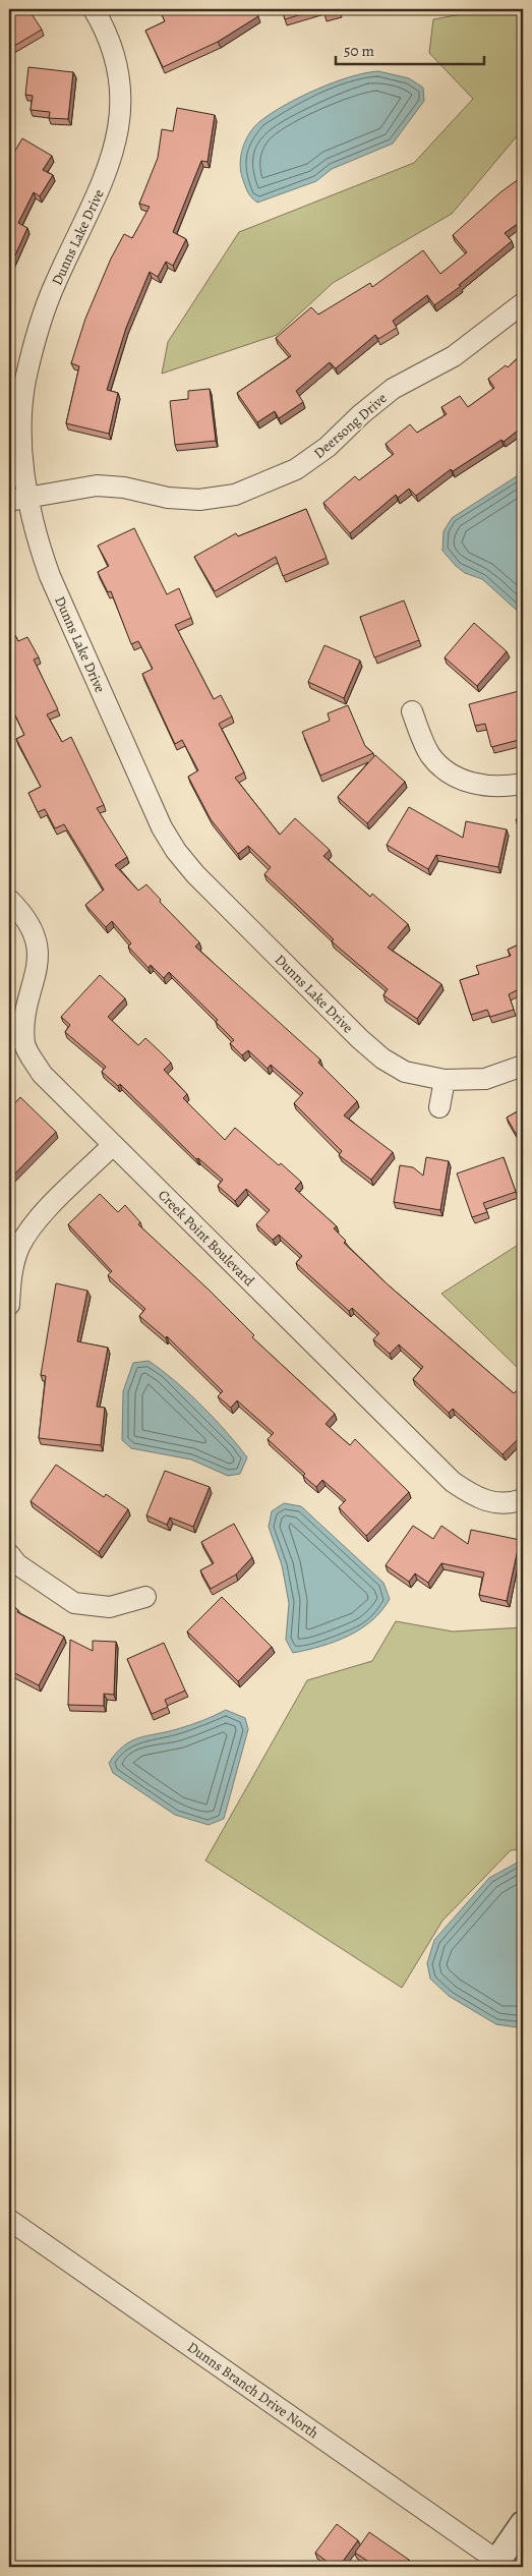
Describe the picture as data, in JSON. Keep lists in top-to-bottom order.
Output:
{
  "streets": {
    "street": [
      "Dunns Lake Drive",
      "Deersong Drive",
      "Creek Point Boulevard",
      "Dunns Branch Drive North"
    ]
  },
  "crossings": [
    ["Dunns Lake Drive", "Deersong Drive"]
  ],
  "scale_bar": "50 m"
}
